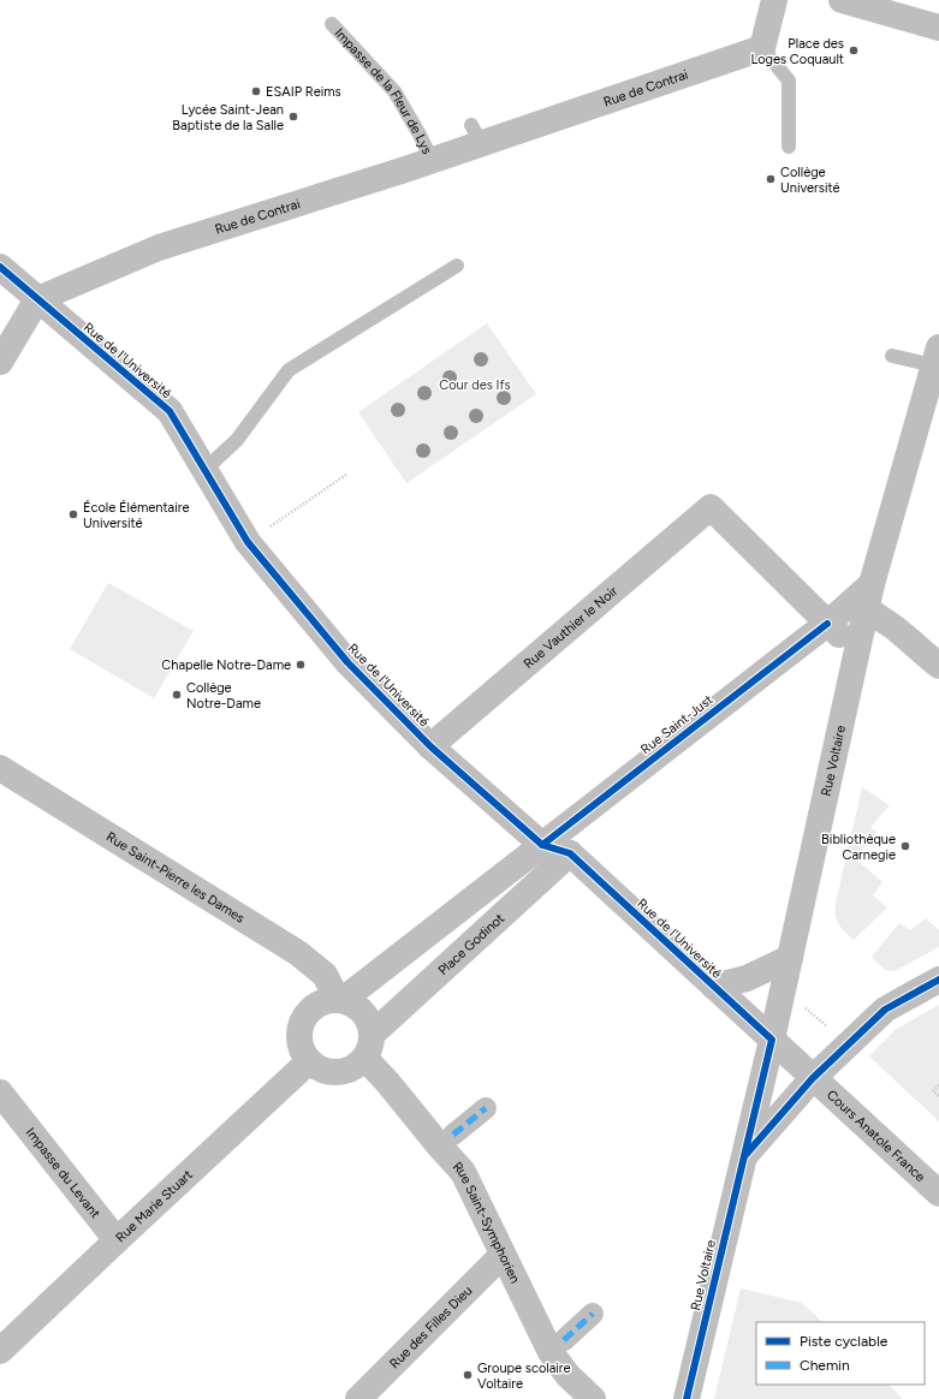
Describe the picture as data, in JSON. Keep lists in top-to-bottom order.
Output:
{
  "streets": {
    "street": [
      "Rue de Contrai",
      "Rue de l'Université",
      "Rue Vauthier le Noir",
      "Rue Saint-Just",
      "Rue Voltaire",
      "Rue Saint-Pierre les Dames",
      "Place Godinot",
      "Cours Anatole France",
      "Impasse du Levant",
      "Rue Marie Stuart",
      "Rue Saint-Symphorien",
      "Rue des Filles Dieu"
    ],
    "lane": ["Impasse de la Fleur de Lys"]
  },
  "crossings": [
    ["Rue de Contrai", "Impasse de la Fleur de Lys"],
    ["Rue de Contrai", "Rue de l'Université"],
    ["Rue de l'Université", "Rue Vauthier le Noir"],
    ["Rue de l'Université", "Rue Saint-Just"],
    ["Rue de l'Université", "Rue Voltaire"],
    ["Rue de l'Université", "Place Godinot"],
    ["Rue de l'Université", "Cours Anatole France"],
    ["Rue Vauthier le Noir", "Rue Saint-Just"],
    ["Rue Vauthier le Noir", "Rue Voltaire"],
    ["Rue Saint-Just", "Rue Voltaire"],
    ["Rue Voltaire", "Cours Anatole France"],
    ["Rue Saint-Pierre les Dames", "Place Godinot"],
    ["Rue Saint-Pierre les Dames", "Rue Marie Stuart"],
    ["Rue Saint-Pierre les Dames", "Rue Saint-Symphorien"],
    ["Place Godinot", "Rue Marie Stuart"],
    ["Place Godinot", "Rue Saint-Symphorien"],
    ["Impasse du Levant", "Rue Marie Stuart"],
    ["Rue Marie Stuart", "Rue Saint-Symphorien"],
    ["Rue Saint-Symphorien", "Rue des Filles Dieu"]
  ],
  "parks": ["Cour des Ifs"],
  "places": [
    "Place des Loges Coquault",
    "ESAIP Reims",
    "Lycée Saint-Jean Baptiste de la Salle",
    "Collège Université",
    "École Élémentaire Université",
    "Chapelle Notre-Dame",
    "Collège Notre-Dame",
    "Bibliothèque Carnegie",
    "Groupe scolaire Voltaire"
  ],
  "legend": ["Piste cyclable", "Chemin"]
}
